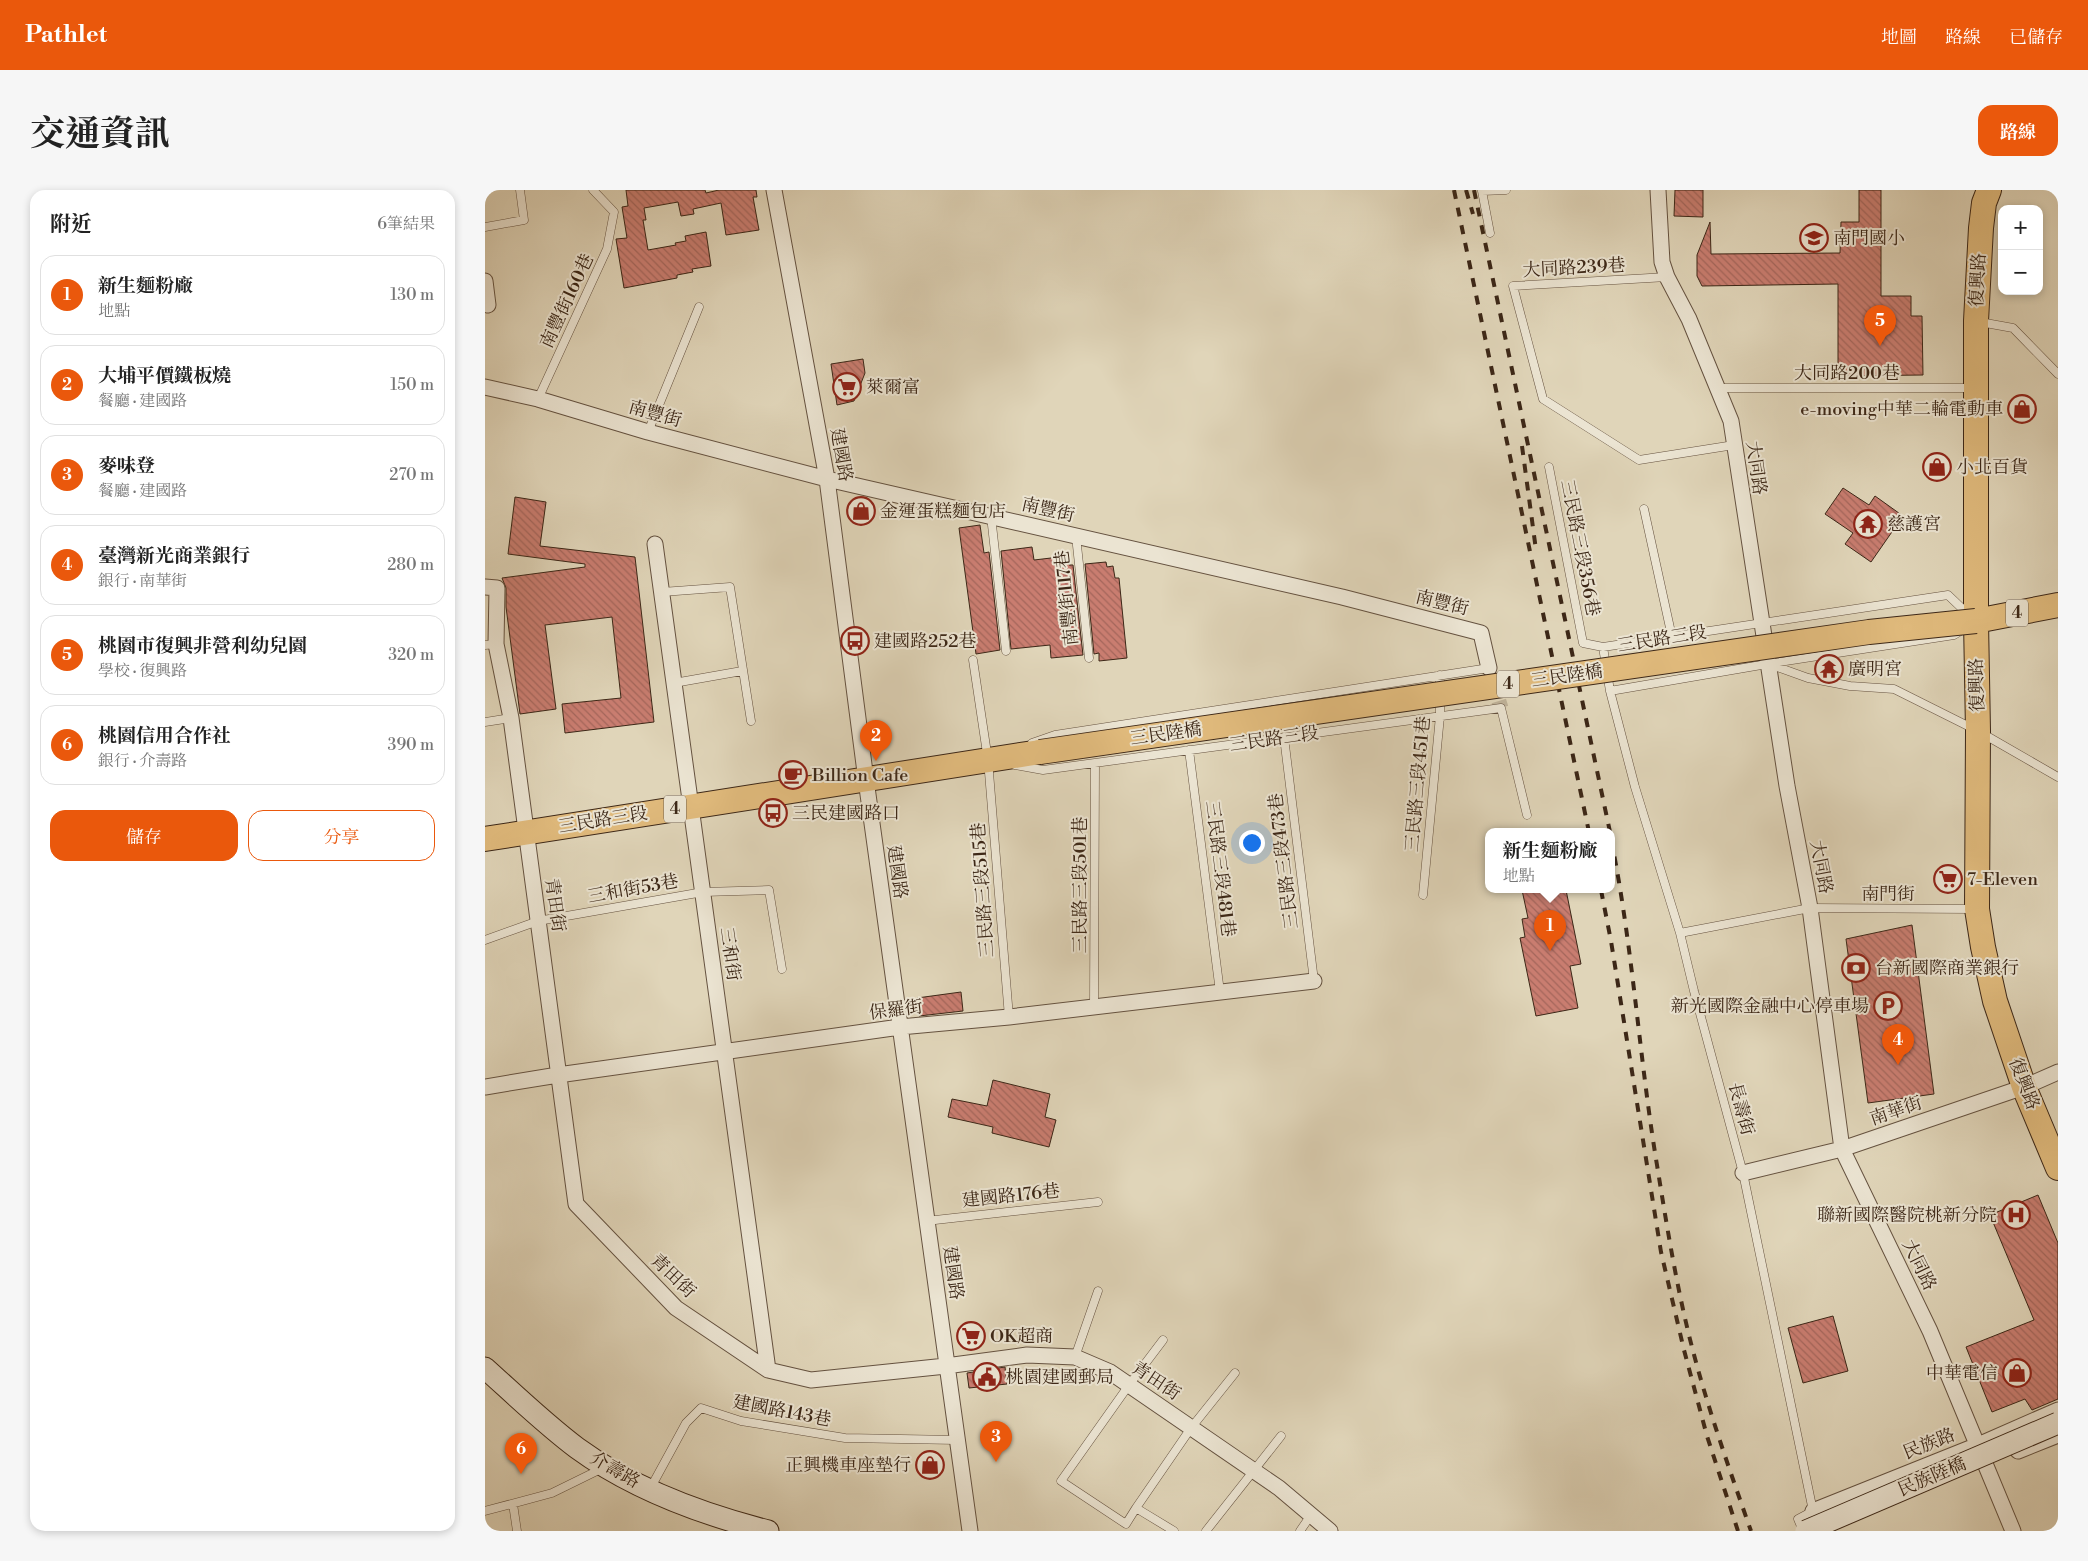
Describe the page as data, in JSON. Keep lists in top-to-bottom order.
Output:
{
  "streets": {
    "main road": [
      "復興路",
      "4",
      "三民路三段",
      "三民陸橋"
    ],
    "street": [
      "南豐街",
      "建國路",
      "大同路",
      "青田街",
      "三和街",
      "保羅街",
      "南華街",
      "民族路",
      "介壽路",
      "民族陸橋"
    ],
    "lane": [
      "大同路239巷",
      "南豐街160巷",
      "大同路200巷",
      "三民路三段356巷",
      "南豐街117巷",
      "三民路三段451巷",
      "三民路三段473巷",
      "三民路三段481巷",
      "三民路三段501巷",
      "三和街53巷",
      "三民路三段515巷",
      "南門街",
      "長壽街",
      "建國路176巷",
      "建國路143巷"
    ]
  },
  "crossings": [
    ["大同路239巷", "大同路"],
    ["復興路", "大同路200巷"],
    ["復興路", "4"],
    ["復興路", "三民路三段"],
    ["復興路", "三民陸橋"],
    ["復興路", "南門街"],
    ["復興路", "南華街"],
    ["南豐街160巷", "南豐街"],
    ["大同路200巷", "大同路"],
    ["南豐街", "建國路"],
    ["南豐街", "南豐街117巷"],
    ["南豐街", "三民路三段"],
    ["建國路", "三民路三段"],
    ["建國路", "青田街"],
    ["建國路", "保羅街"],
    ["建國路", "建國路176巷"],
    ["建國路", "建國路143巷"],
    ["大同路", "三民路三段"],
    ["大同路", "南門街"],
    ["大同路", "南華街"],
    ["大同路", "民族路"],
    ["三民路三段356巷", "三民路三段"],
    ["4", "三民路三段"],
    ["4", "三民陸橋"],
    ["三民路三段", "三民陸橋"],
    ["三民路三段", "三民路三段451巷"],
    ["三民路三段", "三民路三段473巷"],
    ["三民路三段", "三民路三段481巷"],
    ["三民路三段", "三民路三段501巷"],
    ["三民路三段", "三民路三段515巷"],
    ["三民路三段", "青田街"],
    ["三民路三段", "三和街"],
    ["三民路三段", "長壽街"],
    ["三民路三段473巷", "保羅街"],
    ["三民路三段481巷", "保羅街"],
    ["三民路三段501巷", "保羅街"],
    ["三和街53巷", "青田街"],
    ["三和街53巷", "三和街"],
    ["三民路三段515巷", "保羅街"],
    ["南門街", "長壽街"],
    ["青田街", "三和街"],
    ["青田街", "保羅街"],
    ["三和街", "保羅街"],
    ["長壽街", "南華街"],
    ["長壽街", "民族路"],
    ["建國路143巷", "介壽路"]
  ],
  "places": {
    "school or university": ["南門國小"],
    "supermarket": ["萊爾富", "7-Eleven", "OK超商"],
    "shop": [
      "e-moving中華二輪電動車",
      "小北百貨",
      "金運蛋糕麵包店",
      "中華電信",
      "正興機車座墊行"
    ],
    "temple": ["慈護宮", "廣明宮"],
    "bus stop": ["建國路252巷", "三民建國路口"],
    "cafe": ["Billion Cafe"],
    "bank": ["台新國際商業銀行"],
    "parking": ["新光國際金融中心停車場"],
    "hospital": ["聯新國際醫院桃新分院"],
    "public building": ["桃園建國郵局"]
  },
  "page": {
    "header": "Pathlet",
    "nav": ["地圖", "路線", "已儲存"],
    "title": "交通資訊",
    "buttons": [
      "路線",
      ["儲存", "分享"]
    ],
    "heading": ["附近", "6筆結果"],
    "map_buttons": ["+", "−"],
    "list": [
      {
        "mark": "1",
        "name": "新生麵粉廠",
        "note": "地點",
        "value": "130 m"
      },
      {
        "mark": "2",
        "name": "大埔平價鐵板燒",
        "note": "餐廳 · 建國路",
        "value": "150 m"
      },
      {
        "mark": "3",
        "name": "麥味登",
        "note": "餐廳 · 建國路",
        "value": "270 m"
      },
      {
        "mark": "4",
        "name": "臺灣新光商業銀行",
        "note": "銀行 · 南華街",
        "value": "280 m"
      },
      {
        "mark": "5",
        "name": "桃園市復興非營利幼兒園",
        "note": "學校 · 復興路",
        "value": "320 m"
      },
      {
        "mark": "6",
        "name": "桃園信用合作社",
        "note": "銀行 · 介壽路",
        "value": "390 m"
      }
    ],
    "pins": [
      "5",
      "2",
      "1",
      "4",
      "3",
      "6"
    ],
    "popup": ["新生麵粉廠", "地點"]
  }
}
